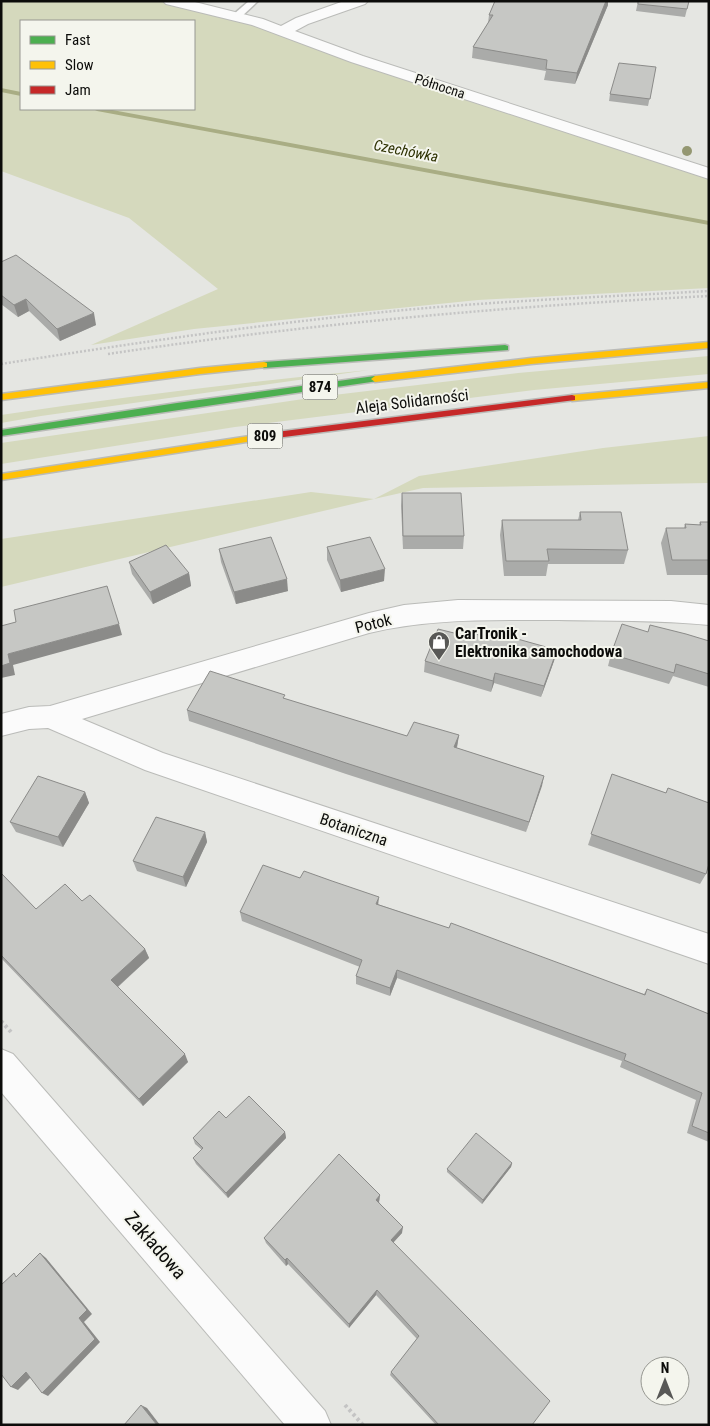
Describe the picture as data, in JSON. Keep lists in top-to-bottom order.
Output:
{
  "streets": {
    "main road": ["874", "Aleja Solidarności", "809"],
    "street": [
      "Północna",
      "Potok",
      "Botaniczna",
      "Zakładowa"
    ]
  },
  "crossings": [
    ["Potok", "Botaniczna"]
  ],
  "water": ["Czechówka"],
  "places": {
    "shop": ["CarTronik - Elektronika samochodowa"]
  },
  "legend": ["Fast", "Slow", "Jam"],
  "north": "top"
}
